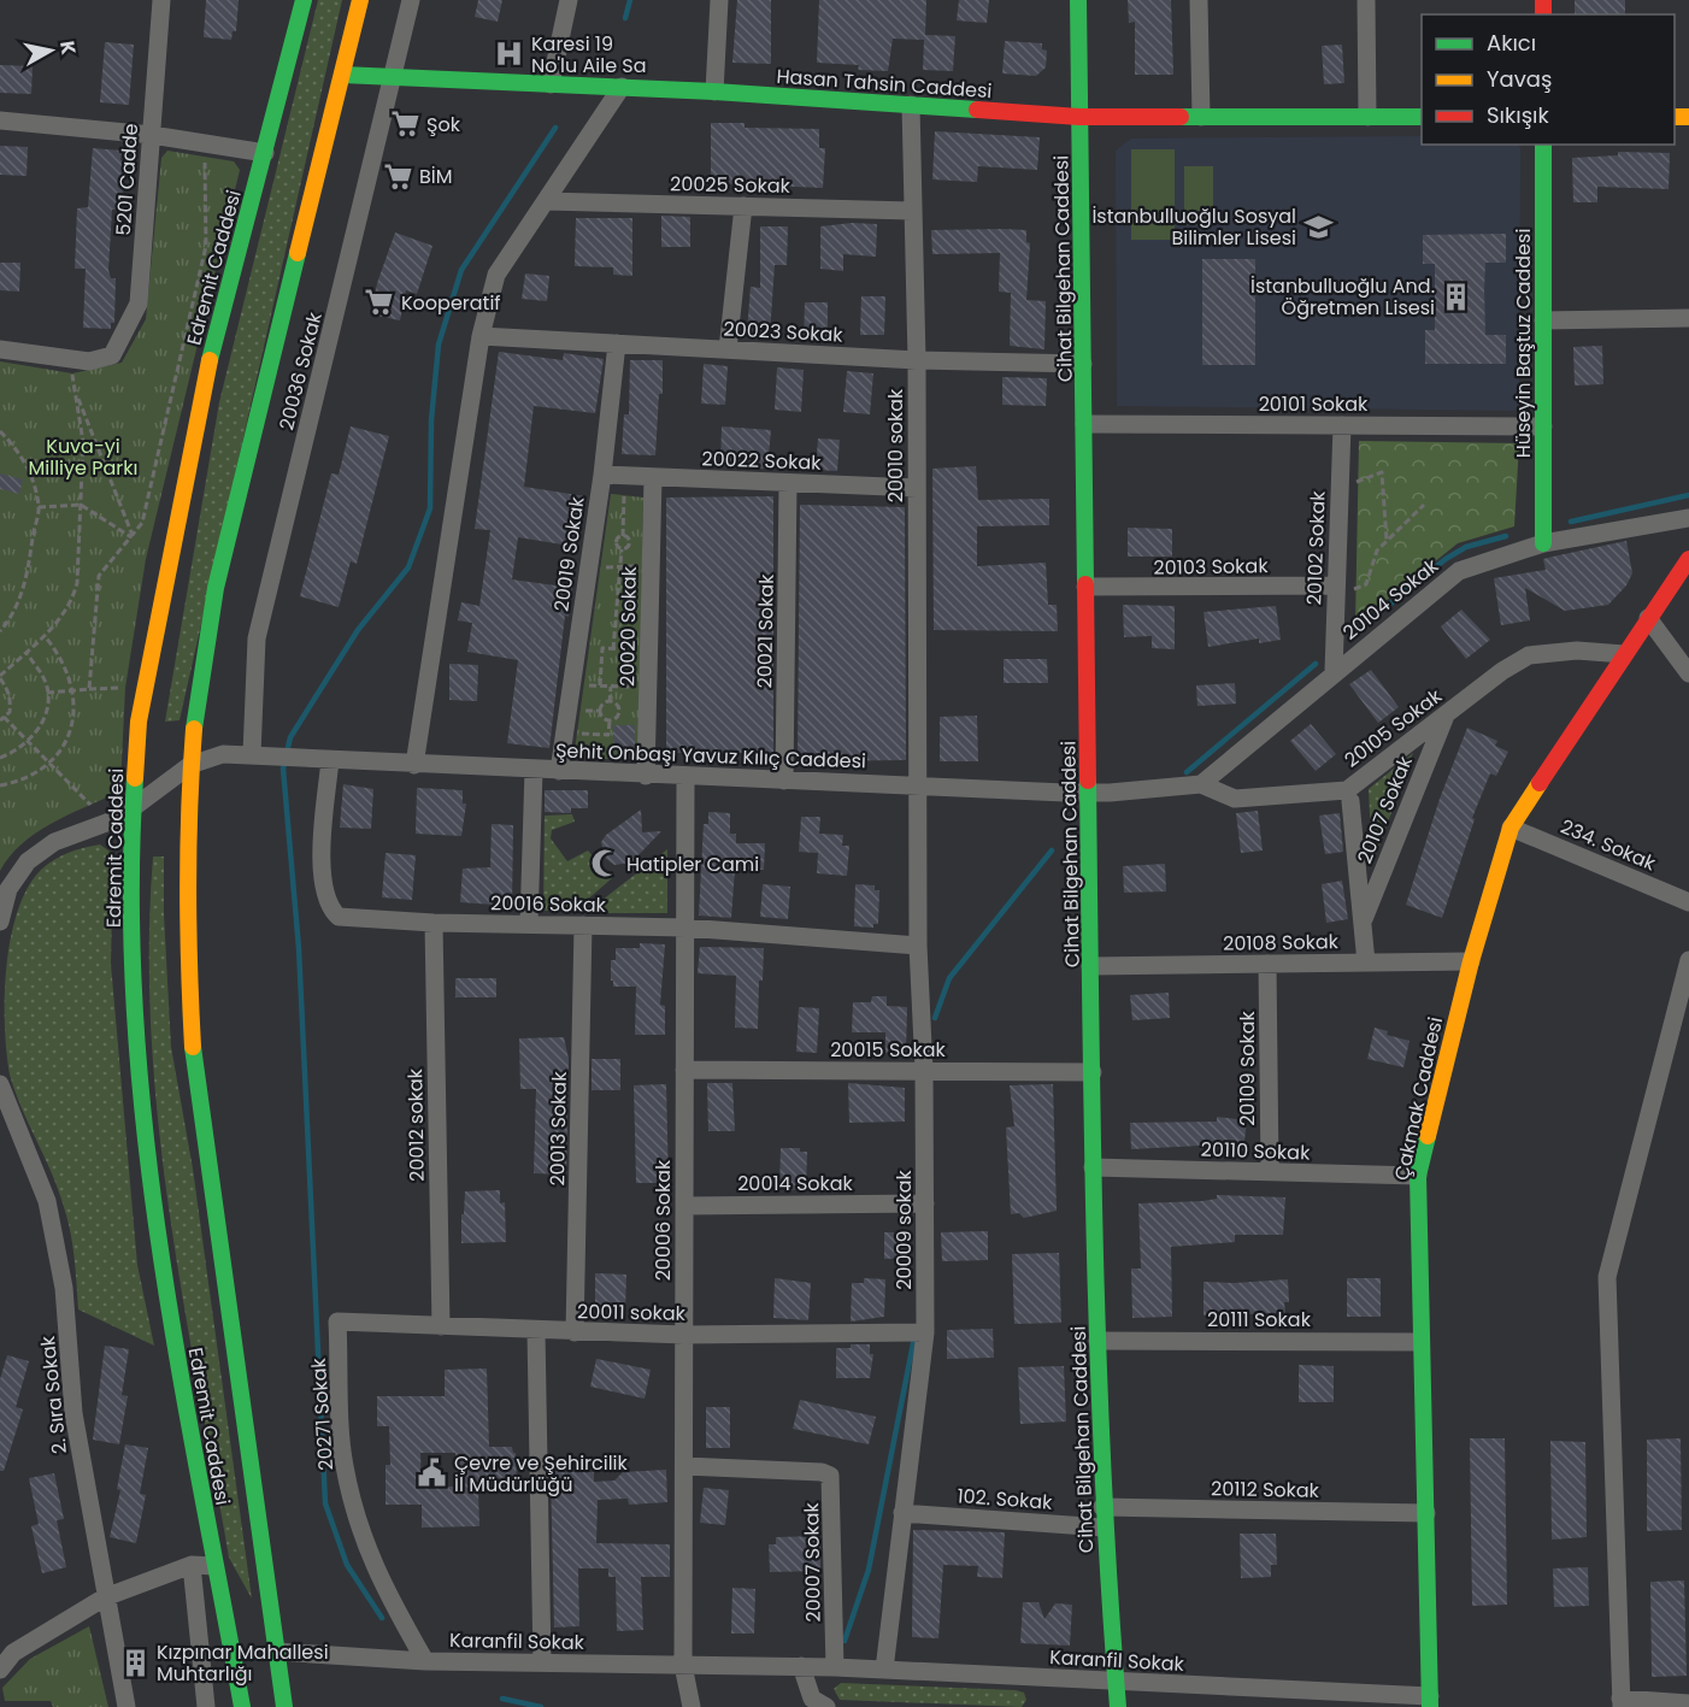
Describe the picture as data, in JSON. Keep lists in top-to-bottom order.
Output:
{
  "streets": {
    "main road": [
      "Hasan Tahsin Caddesi",
      "Edremit Caddesi",
      "Cihat Bilgehan Caddesi",
      "Hüseyin Baştuz Caddesi",
      "Çakmak Caddesi"
    ],
    "street": [
      "5201 Cadde",
      "20025 Sokak",
      "20023 Sokak",
      "20036 Sokak",
      "20101 Sokak",
      "20010 sokak",
      "20022 Sokak",
      "20102 Sokak",
      "20019 Sokak",
      "20103 Sokak",
      "20104 Sokak",
      "20020 Sokak",
      "20021 Sokak",
      "20105 Sokak",
      "Şehit Onbaşı Yavuz Kılıç Caddesi",
      "20107 Sokak",
      "234. Sokak",
      "20016 Sokak",
      "20108 Sokak",
      "20015 Sokak",
      "20109 Sokak",
      "20012 sokak",
      "20013 Sokak",
      "20110 Sokak",
      "20014 Sokak",
      "20006 Sokak",
      "20009 sokak",
      "20011 sokak",
      "20111 Sokak",
      "2. Sıra Sokak",
      "20271 Sokak",
      "20112 Sokak",
      "102. Sokak",
      "20007 Sokak",
      "Karanfil Sokak"
    ]
  },
  "crossings": [
    ["Hasan Tahsin Caddesi", "Edremit Caddesi"],
    ["Hasan Tahsin Caddesi", "Cihat Bilgehan Caddesi"],
    ["Hasan Tahsin Caddesi", "20036 Sokak"],
    ["Hasan Tahsin Caddesi", "20010 sokak"],
    ["20025 Sokak", "20010 sokak"],
    ["Edremit Caddesi", "Şehit Onbaşı Yavuz Kılıç Caddesi"],
    ["Edremit Caddesi", "Karanfil Sokak"],
    ["Cihat Bilgehan Caddesi", "20023 Sokak"],
    ["Cihat Bilgehan Caddesi", "20101 Sokak"],
    ["Cihat Bilgehan Caddesi", "20103 Sokak"],
    ["Cihat Bilgehan Caddesi", "20105 Sokak"],
    ["Cihat Bilgehan Caddesi", "Şehit Onbaşı Yavuz Kılıç Caddesi"],
    ["Cihat Bilgehan Caddesi", "20108 Sokak"],
    ["Cihat Bilgehan Caddesi", "20015 Sokak"],
    ["Cihat Bilgehan Caddesi", "20110 Sokak"],
    ["Cihat Bilgehan Caddesi", "20111 Sokak"],
    ["Cihat Bilgehan Caddesi", "20112 Sokak"],
    ["Cihat Bilgehan Caddesi", "102. Sokak"],
    ["Cihat Bilgehan Caddesi", "Karanfil Sokak"],
    ["20023 Sokak", "20010 sokak"],
    ["20023 Sokak", "20019 Sokak"],
    ["Hüseyin Baştuz Caddesi", "20101 Sokak"],
    ["Hüseyin Baştuz Caddesi", "20104 Sokak"],
    ["20036 Sokak", "Şehit Onbaşı Yavuz Kılıç Caddesi"],
    ["20101 Sokak", "20102 Sokak"],
    ["20010 sokak", "20022 Sokak"],
    ["20010 sokak", "Şehit Onbaşı Yavuz Kılıç Caddesi"],
    ["20010 sokak", "20009 sokak"],
    ["20022 Sokak", "20019 Sokak"],
    ["20022 Sokak", "20020 Sokak"],
    ["20022 Sokak", "20021 Sokak"],
    ["20102 Sokak", "20103 Sokak"],
    ["20102 Sokak", "20104 Sokak"],
    ["20019 Sokak", "Şehit Onbaşı Yavuz Kılıç Caddesi"],
    ["20104 Sokak", "20105 Sokak"],
    ["20020 Sokak", "Şehit Onbaşı Yavuz Kılıç Caddesi"],
    ["20021 Sokak", "Şehit Onbaşı Yavuz Kılıç Caddesi"],
    ["20105 Sokak", "Şehit Onbaşı Yavuz Kılıç Caddesi"],
    ["20105 Sokak", "20107 Sokak"],
    ["20105 Sokak", "Çakmak Caddesi"],
    ["Şehit Onbaşı Yavuz Kılıç Caddesi", "20016 Sokak"],
    ["Şehit Onbaşı Yavuz Kılıç Caddesi", "20006 Sokak"],
    ["Şehit Onbaşı Yavuz Kılıç Caddesi", "20009 sokak"],
    ["234. Sokak", "Çakmak Caddesi"],
    ["20016 Sokak", "20012 sokak"],
    ["20016 Sokak", "20013 Sokak"],
    ["20016 Sokak", "20006 Sokak"],
    ["20016 Sokak", "20009 sokak"],
    ["20108 Sokak", "20109 Sokak"],
    ["20108 Sokak", "Çakmak Caddesi"],
    ["20015 Sokak", "20006 Sokak"],
    ["20015 Sokak", "20009 sokak"],
    ["20109 Sokak", "20110 Sokak"],
    ["Çakmak Caddesi", "20110 Sokak"],
    ["Çakmak Caddesi", "20111 Sokak"],
    ["Çakmak Caddesi", "20112 Sokak"],
    ["Çakmak Caddesi", "Karanfil Sokak"],
    ["20012 sokak", "20011 sokak"],
    ["20013 Sokak", "20011 sokak"],
    ["20014 Sokak", "20006 Sokak"],
    ["20014 Sokak", "20009 sokak"],
    ["20006 Sokak", "20011 sokak"],
    ["20006 Sokak", "20007 Sokak"],
    ["20006 Sokak", "Karanfil Sokak"],
    ["20009 sokak", "20011 sokak"],
    ["20009 sokak", "102. Sokak"],
    ["20009 sokak", "Karanfil Sokak"],
    ["20011 sokak", "20271 Sokak"],
    ["20271 Sokak", "Karanfil Sokak"],
    ["20007 Sokak", "Karanfil Sokak"]
  ],
  "parks": ["Kuva-yi Milliye Parkı"],
  "places": {
    "hospital": ["Karesi 19 No'lu Aile Sa"],
    "supermarket": ["Şok", "BİM", "Kooperatif"],
    "school or university": ["İstanbulluoğlu Sosyal Bilimler Lisesi"],
    "building": ["İstanbulluoğlu And. Öğretmen Lisesi", "Kızpınar Mahallesi Muhtarlığı"],
    "mosque": ["Hatipler Cami"],
    "public building": ["Çevre ve Şehircilik İl Müdürlüğü"]
  },
  "legend": ["Akıcı", "Yavaş", "Sıkışık"],
  "north": "right"
}
